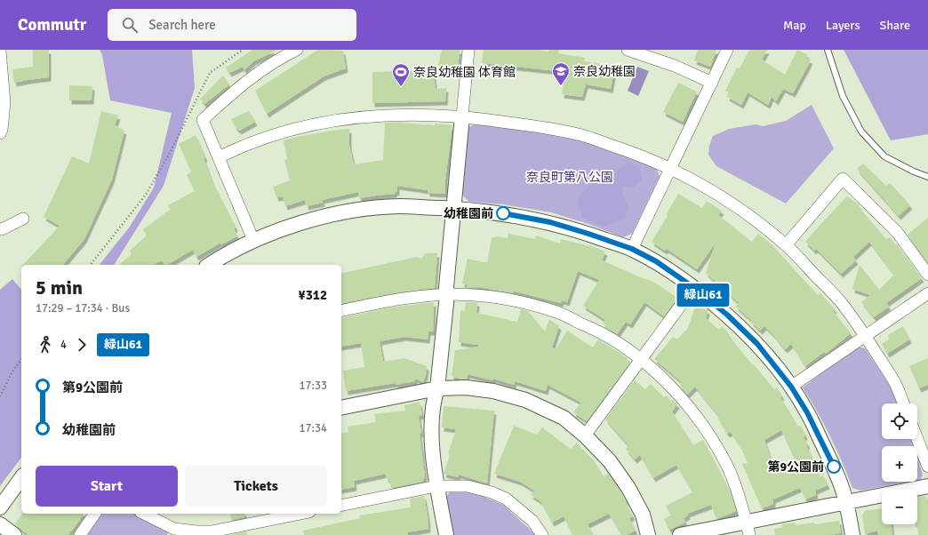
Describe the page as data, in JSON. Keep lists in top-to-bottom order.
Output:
{
  "parks": ["奈良町第八公園"],
  "places": {
    "school or university": ["奈良幼稚園"],
    "sports": ["奈良幼稚園 体育館"],
    "other": ["幼稚園前", "第9公園前"]
  },
  "lines": ["bus line 緑山61"],
  "page": {
    "header": "Commutr",
    "search": "Search here",
    "nav": ["Map", "Layers", "Share"],
    "on_map": "緑山61",
    "heading": ["5 min", "17:29 – 17:34 · Bus", "¥312"],
    "legs": ["4", "緑山61"],
    "list": [
      {
        "name": "第9公園前",
        "value": "17:33"
      },
      {
        "name": "幼稚園前",
        "value": "17:34"
      }
    ],
    "map_buttons": ["+", "−"],
    "buttons": ["Start", "Tickets"]
  }
}
